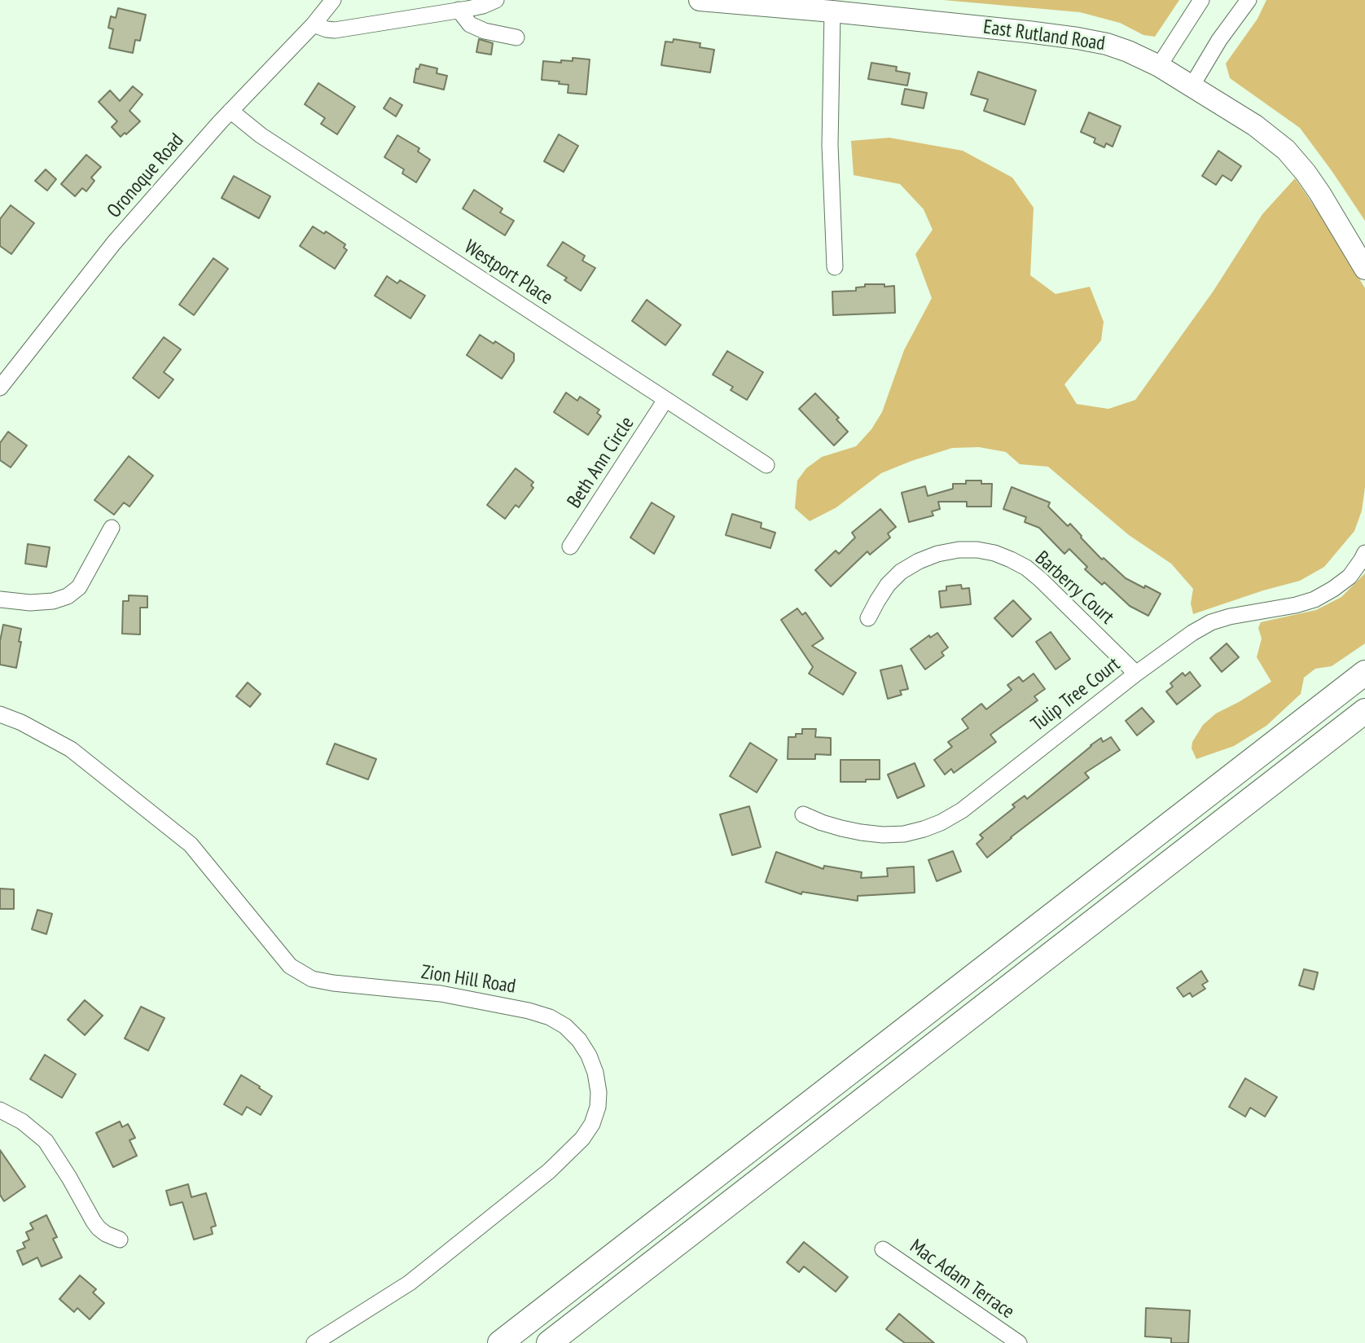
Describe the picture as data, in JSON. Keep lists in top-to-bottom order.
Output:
{
  "streets": {
    "main road": ["East Rutland Road"],
    "street": [
      "Oronoque Road",
      "Westport Place",
      "Beth Ann Circle",
      "Barberry Court",
      "Tulip Tree Court",
      "Zion Hill Road",
      "Mac Adam Terrace"
    ]
  },
  "crossings": [
    ["Oronoque Road", "Westport Place"],
    ["Westport Place", "Beth Ann Circle"],
    ["Barberry Court", "Tulip Tree Court"]
  ]
}
